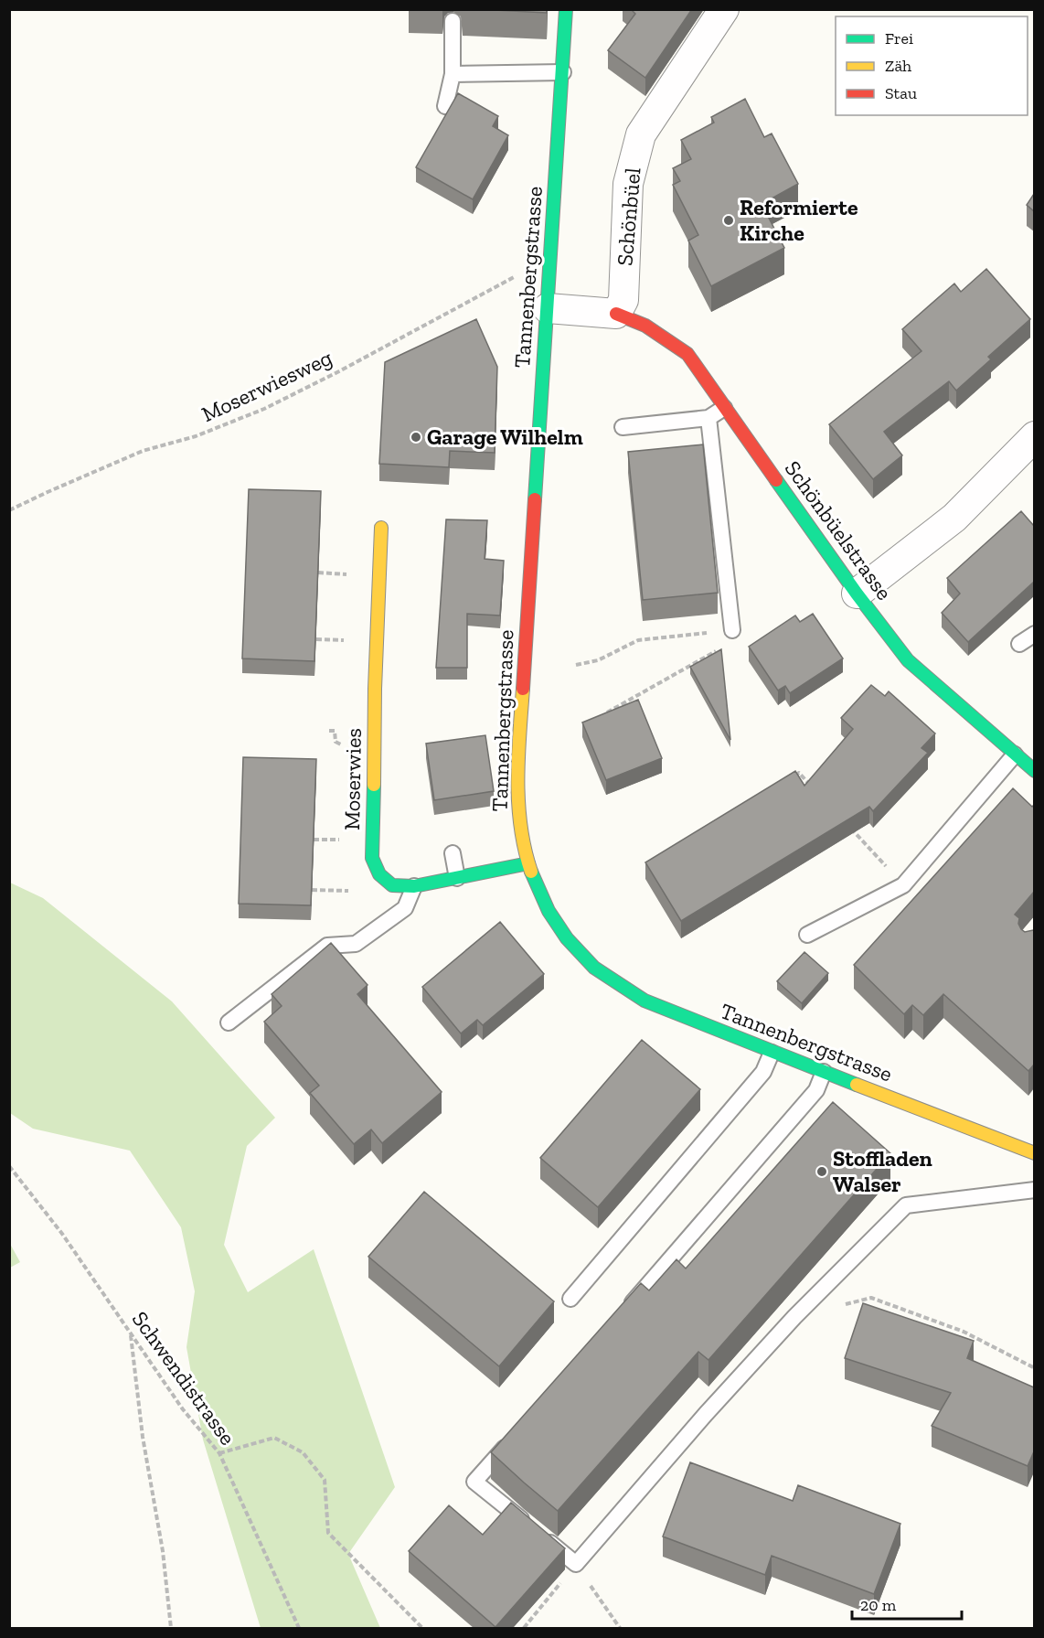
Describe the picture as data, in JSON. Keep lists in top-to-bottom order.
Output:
{
  "streets": {
    "street": [
      "Schönbüel",
      "Tannenbergstrasse",
      "Schönbüelstrasse",
      "Moserwies"
    ],
    "path": ["Moserwiesweg", "Schwendistrasse"]
  },
  "crossings": [
    ["Schönbüel", "Schönbüelstrasse"],
    ["Tannenbergstrasse", "Moserwies"]
  ],
  "places": ["Reformierte Kirche", "Garage Wilhelm", "Stoffladen Walser"],
  "legend": ["Frei", "Zäh", "Stau"],
  "scale_bar": "20 m"
}
